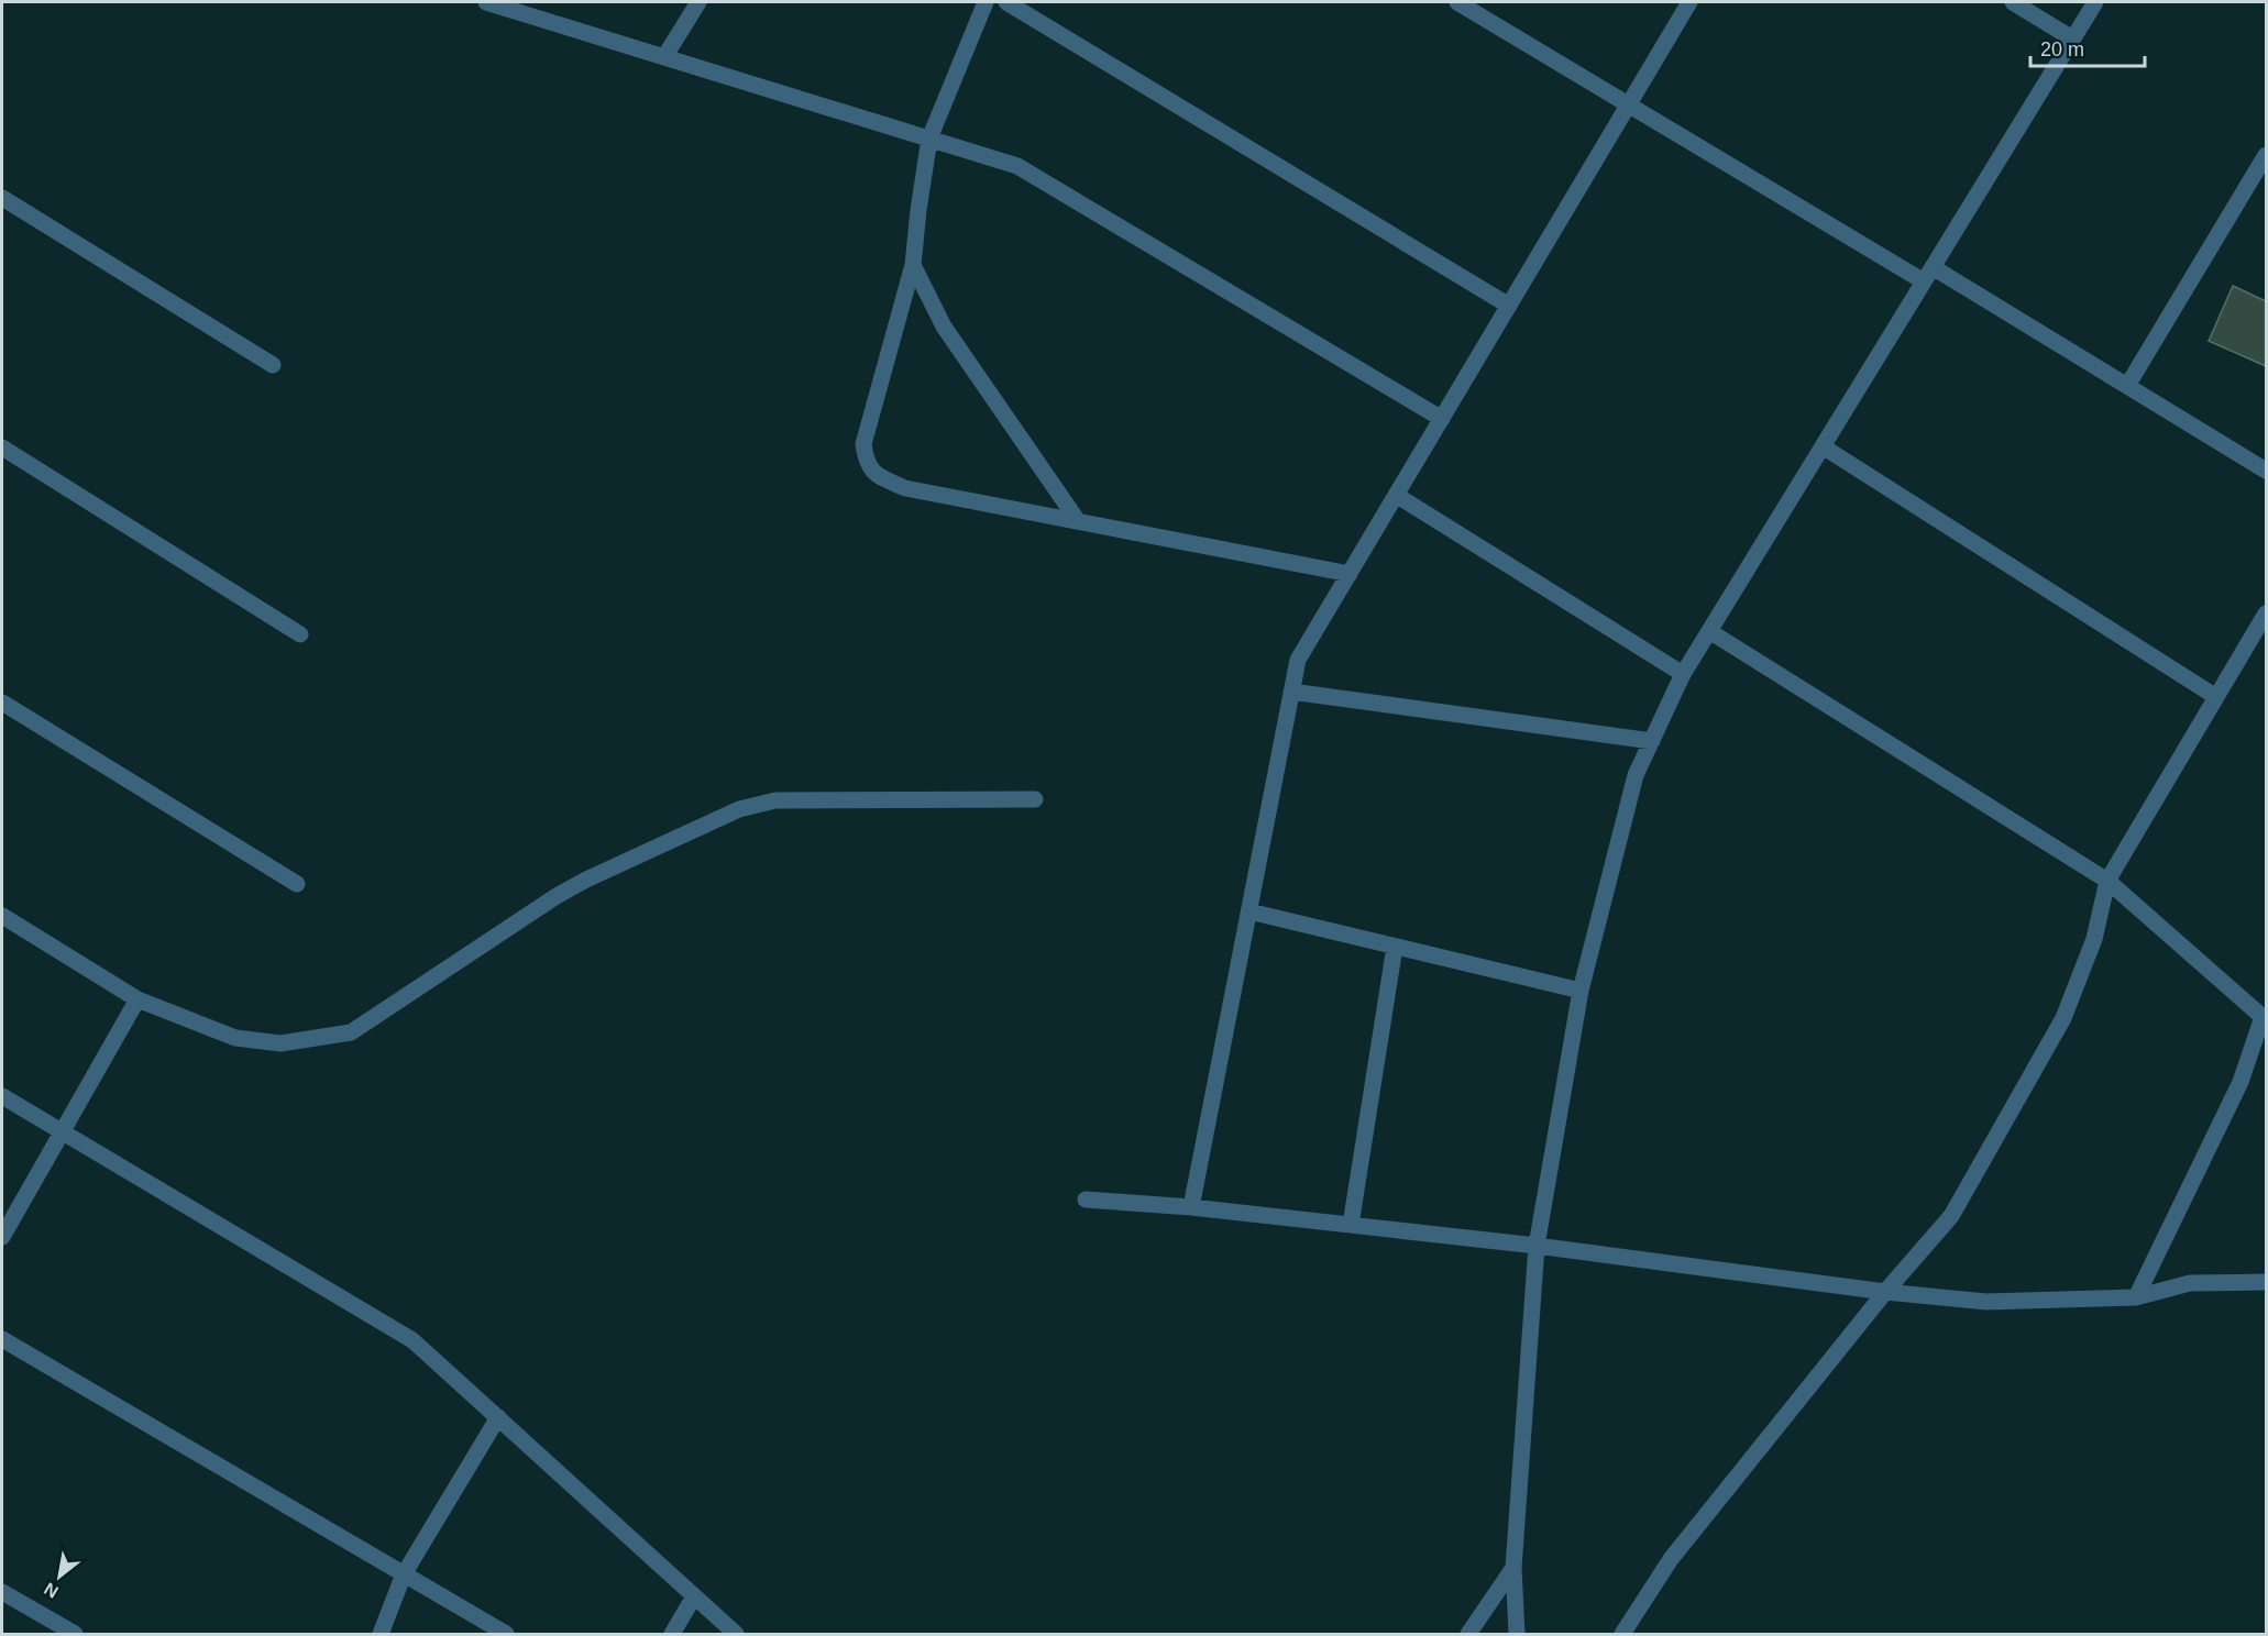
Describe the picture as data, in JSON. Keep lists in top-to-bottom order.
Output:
{
  "scale_bar": "20 m",
  "north": "bottom left"
}
